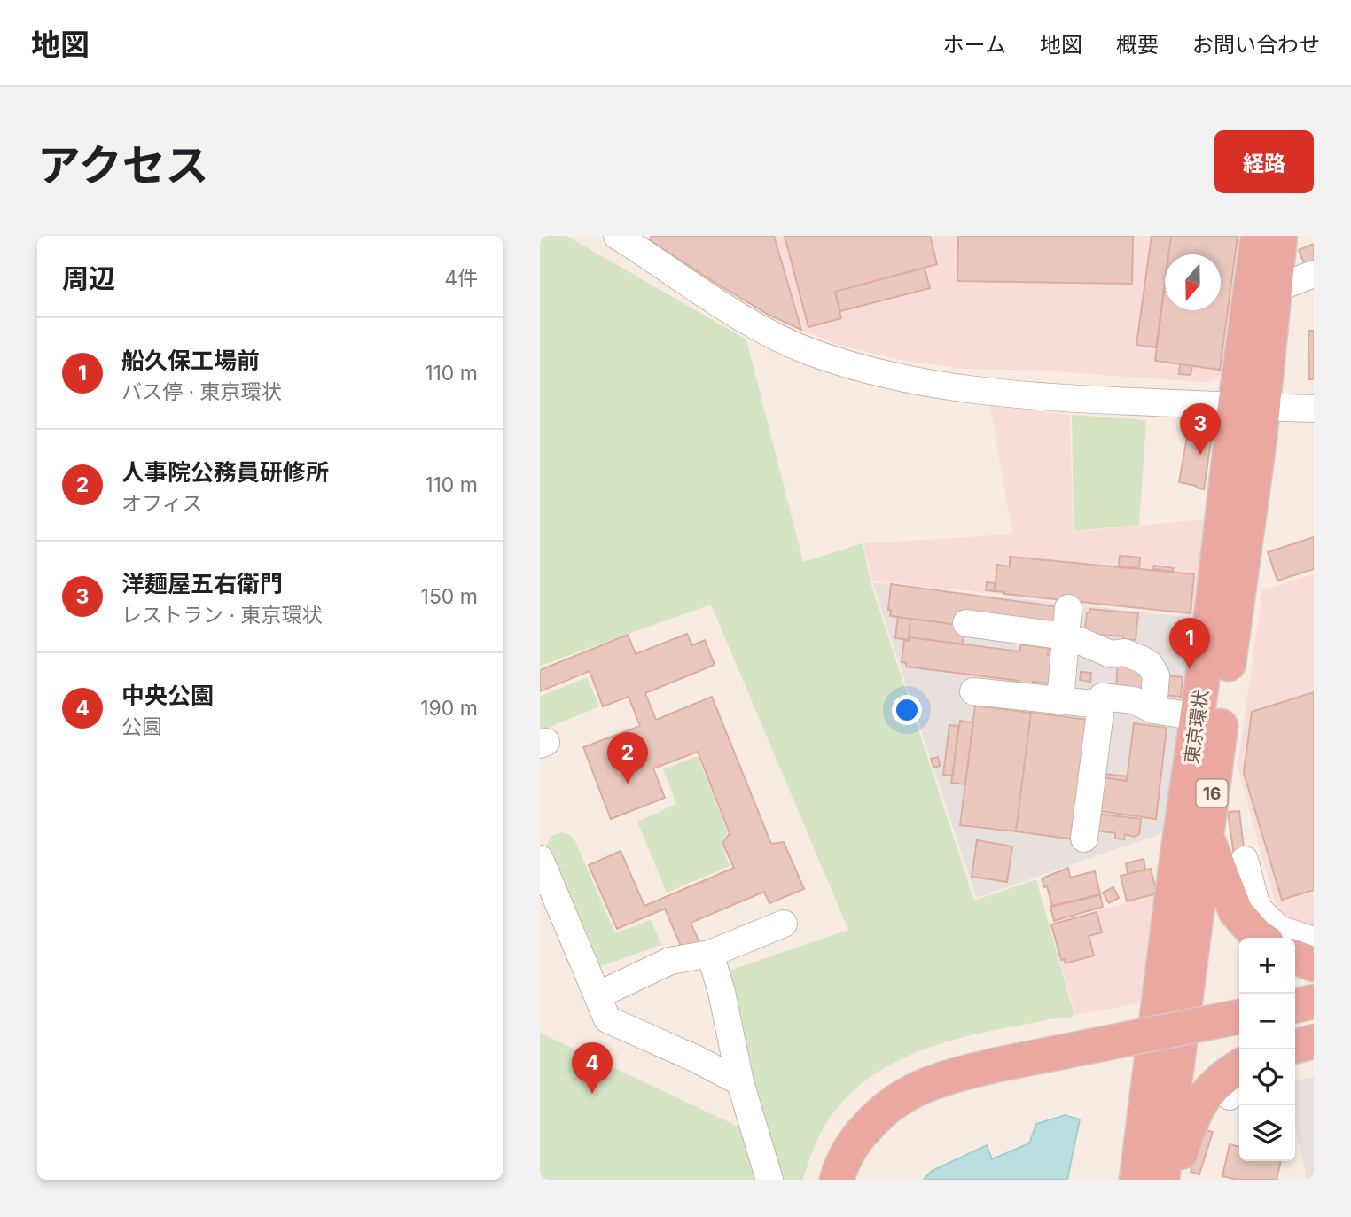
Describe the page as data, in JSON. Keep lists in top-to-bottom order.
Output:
{
  "streets": {
    "highway": ["東京環状", "16"]
  },
  "north": "bottom",
  "page": {
    "header": "地図",
    "nav": [
      "ホーム",
      "地図",
      "概要",
      "お問い合わせ"
    ],
    "title": "アクセス",
    "buttons": "経路",
    "heading": ["周辺", "4件"],
    "list": [
      {
        "mark": "1",
        "name": "船久保工場前",
        "note": "バス停 · 東京環状",
        "value": "110 m"
      },
      {
        "mark": "2",
        "name": "人事院公務員研修所",
        "note": "オフィス",
        "value": "110 m"
      },
      {
        "mark": "3",
        "name": "洋麺屋五右衛門",
        "note": "レストラン · 東京環状",
        "value": "150 m"
      },
      {
        "mark": "4",
        "name": "中央公園",
        "note": "公園",
        "value": "190 m"
      }
    ],
    "pins": [
      "3",
      "1",
      "2",
      "4"
    ],
    "map_buttons": ["+", "−"]
  }
}
